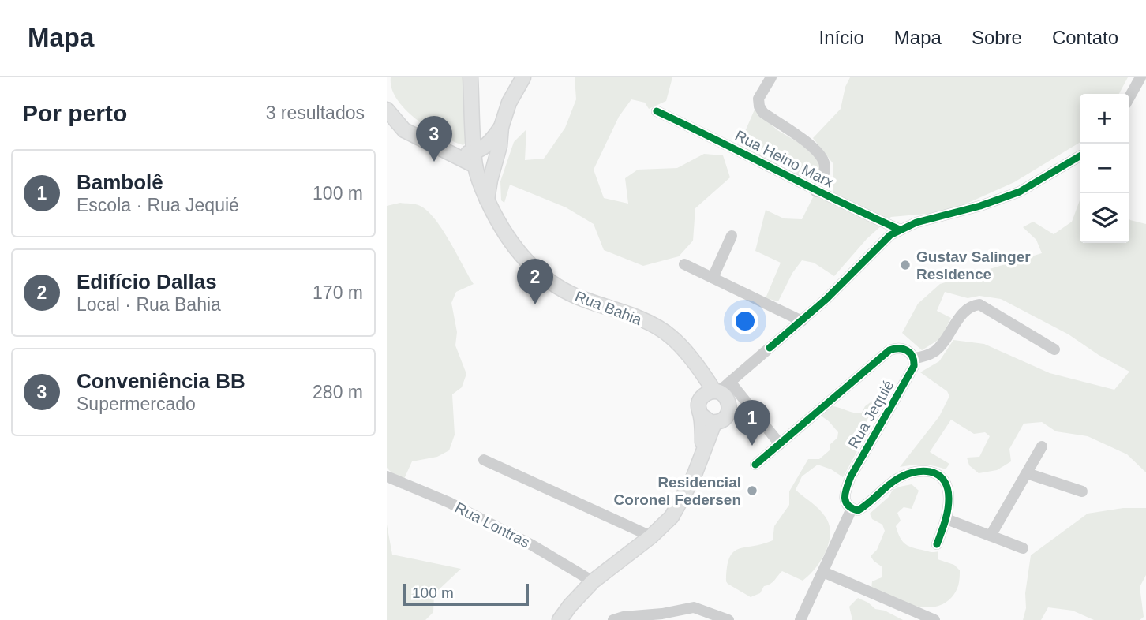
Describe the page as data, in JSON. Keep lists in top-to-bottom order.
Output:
{
  "streets": {
    "main road": ["Rua Bahia"],
    "street": ["Rua Heino Marx", "Rua Jequié", "Rua Lontras"]
  },
  "places": ["Gustav Salinger Residence", "Residencial Coronel Federsen"],
  "scale_bar": "100 m",
  "page": {
    "header": "Mapa",
    "nav": [
      "Início",
      "Mapa",
      "Sobre",
      "Contato"
    ],
    "heading": ["Por perto", "3 resultados"],
    "map_buttons": ["+", "−"],
    "pins": ["3", "2", "1"],
    "list": [
      {
        "mark": "1",
        "name": "Bambolê",
        "note": "Escola · Rua Jequié",
        "value": "100 m"
      },
      {
        "mark": "2",
        "name": "Edifício Dallas",
        "note": "Local · Rua Bahia",
        "value": "170 m"
      },
      {
        "mark": "3",
        "name": "Conveniência BB",
        "note": "Supermercado",
        "value": "280 m"
      }
    ],
    "scale": "100 m"
  }
}
